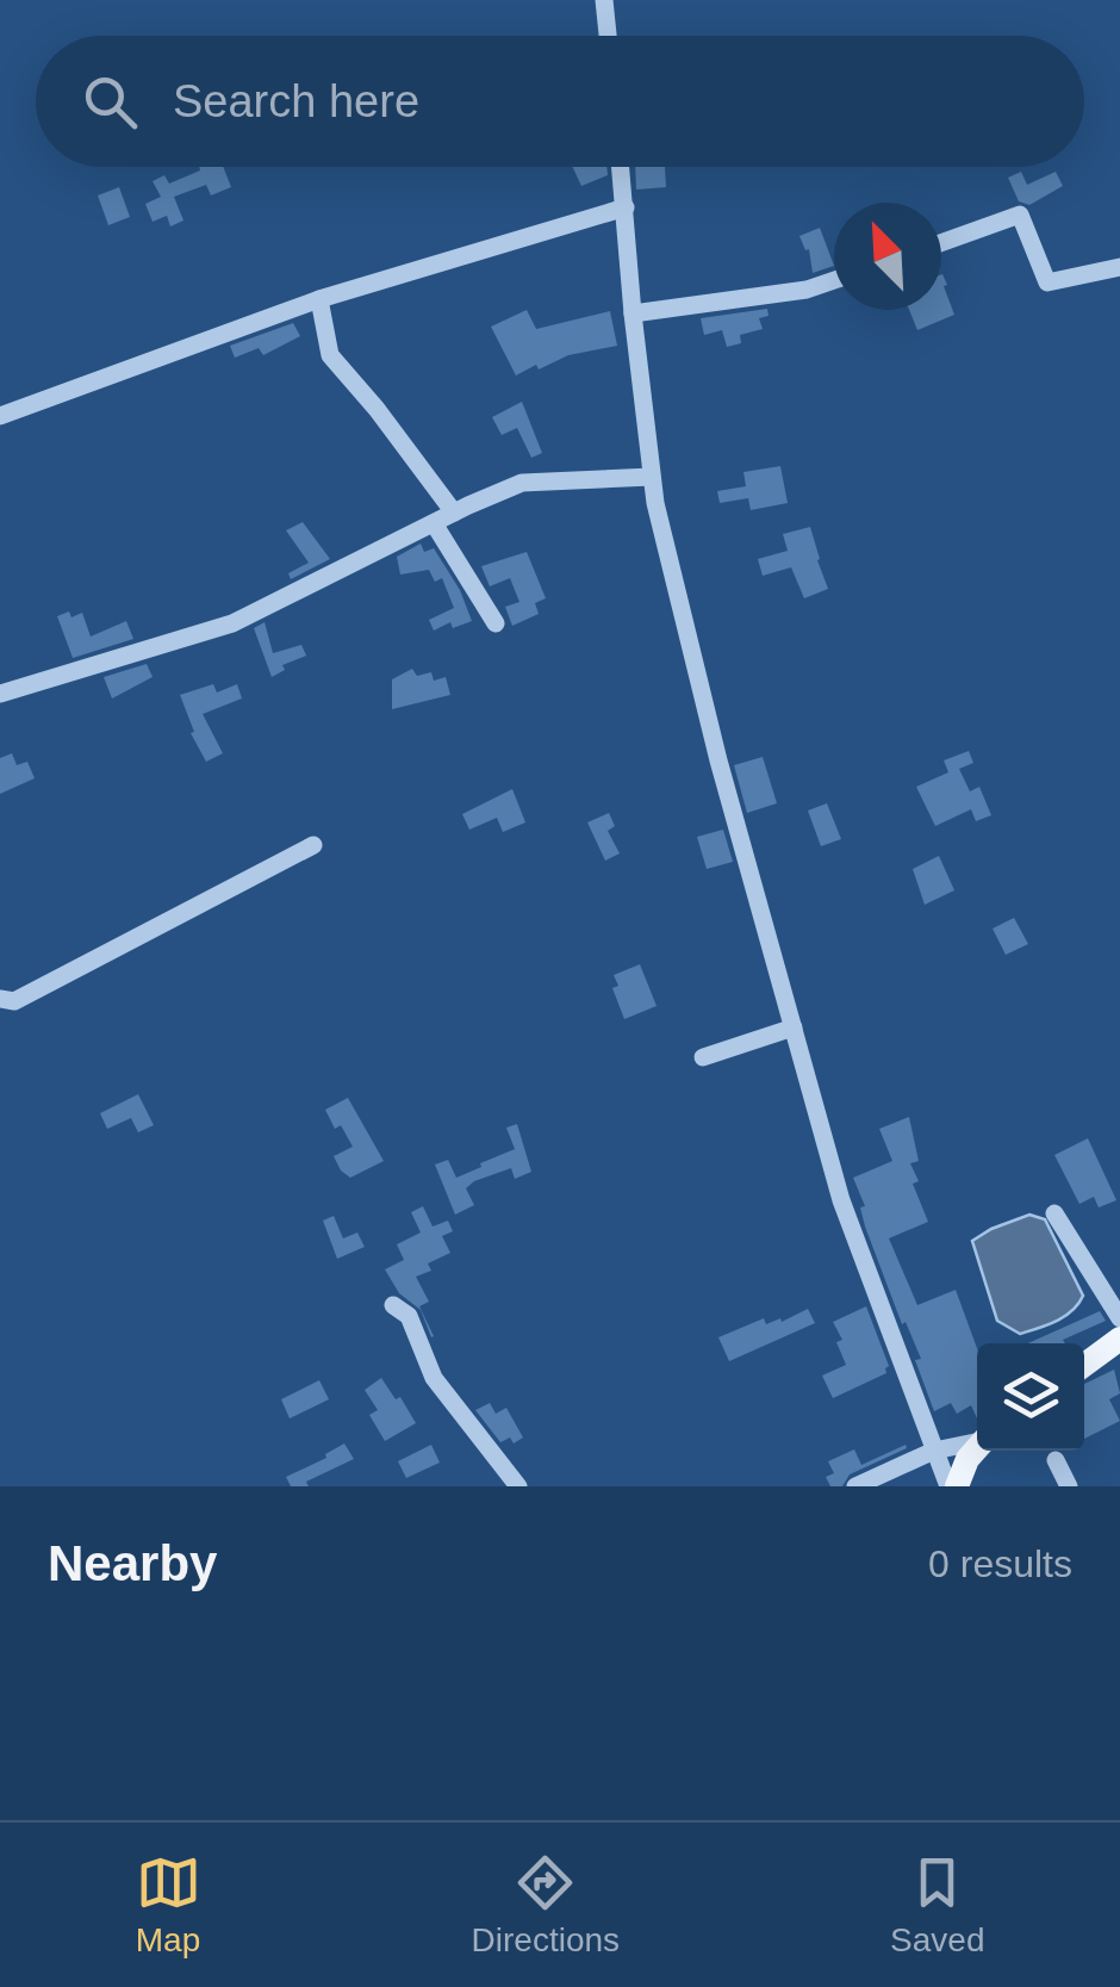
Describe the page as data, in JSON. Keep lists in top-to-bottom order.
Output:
{
  "north": "top left",
  "page": {
    "search": "Search here",
    "heading": ["Nearby", "0 results"],
    "nav": ["Map", "Directions", "Saved"]
  }
}
